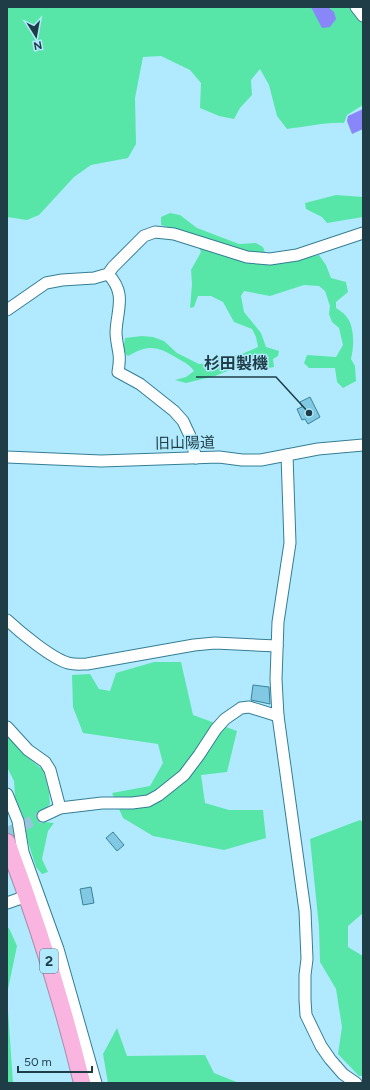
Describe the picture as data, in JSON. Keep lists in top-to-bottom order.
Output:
{
  "streets": {
    "highway": ["2"],
    "street": ["旧山陽道"]
  },
  "places": ["杉田製機"],
  "scale_bar": "50 m",
  "north": "bottom"
}
